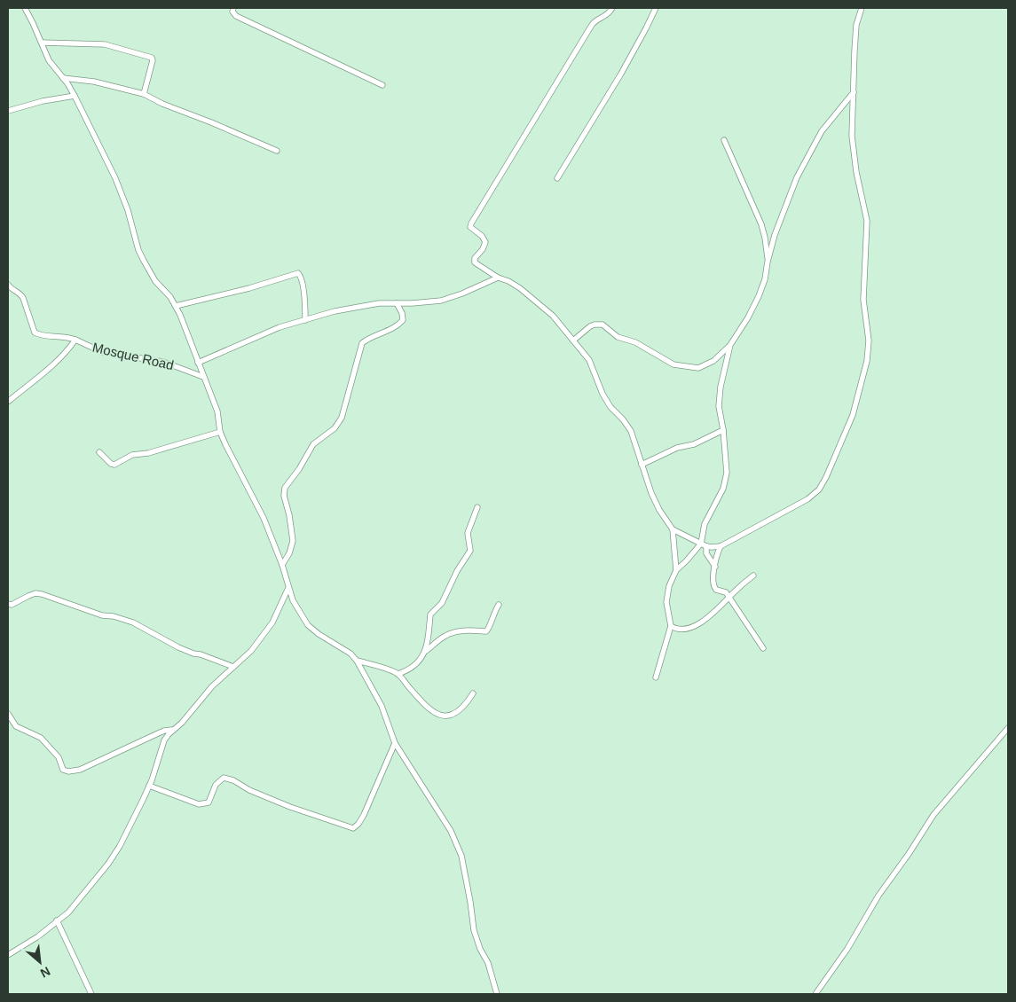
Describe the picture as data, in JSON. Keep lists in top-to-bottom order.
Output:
{
  "streets": {
    "street": ["Mosque Road"]
  },
  "north": "bottom right"
}
